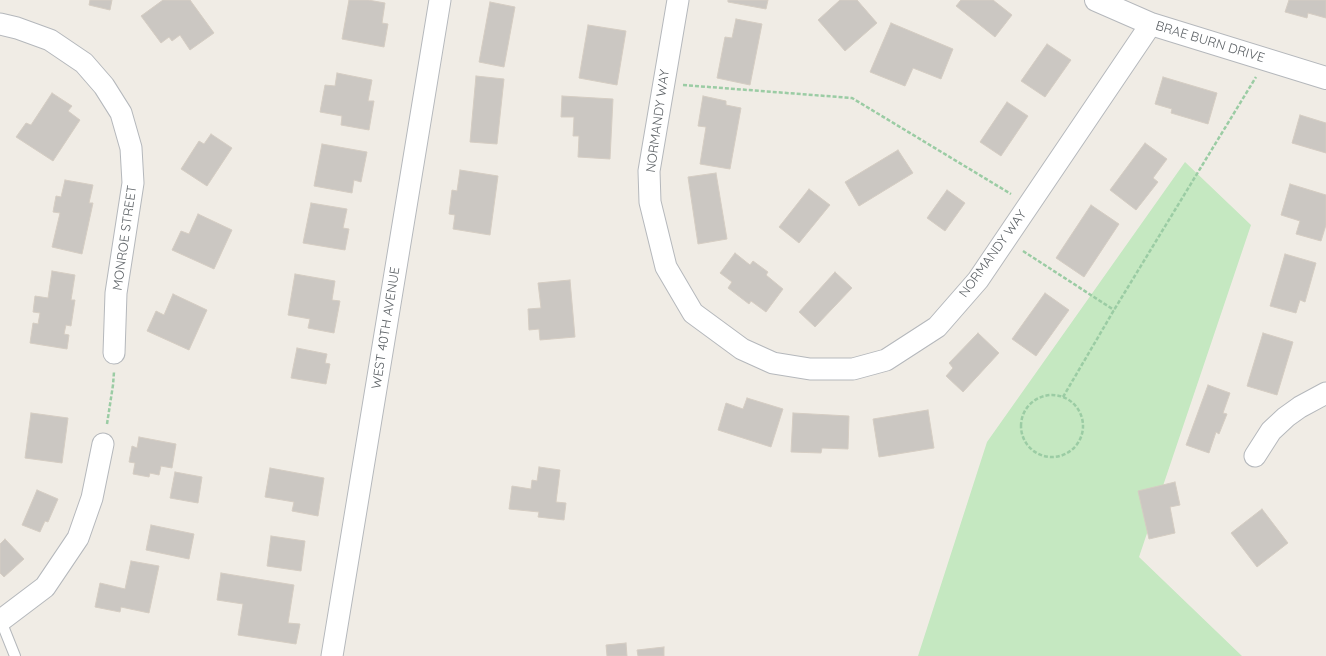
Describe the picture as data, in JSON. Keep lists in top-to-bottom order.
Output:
{
  "streets": {
    "street": [
      "BRAE BURN DRIVE",
      "NORMANDY WAY",
      "MONROE STREET",
      "WEST 40TH AVENUE"
    ]
  },
  "crossings": [
    ["BRAE BURN DRIVE", "NORMANDY WAY"]
  ]
}
